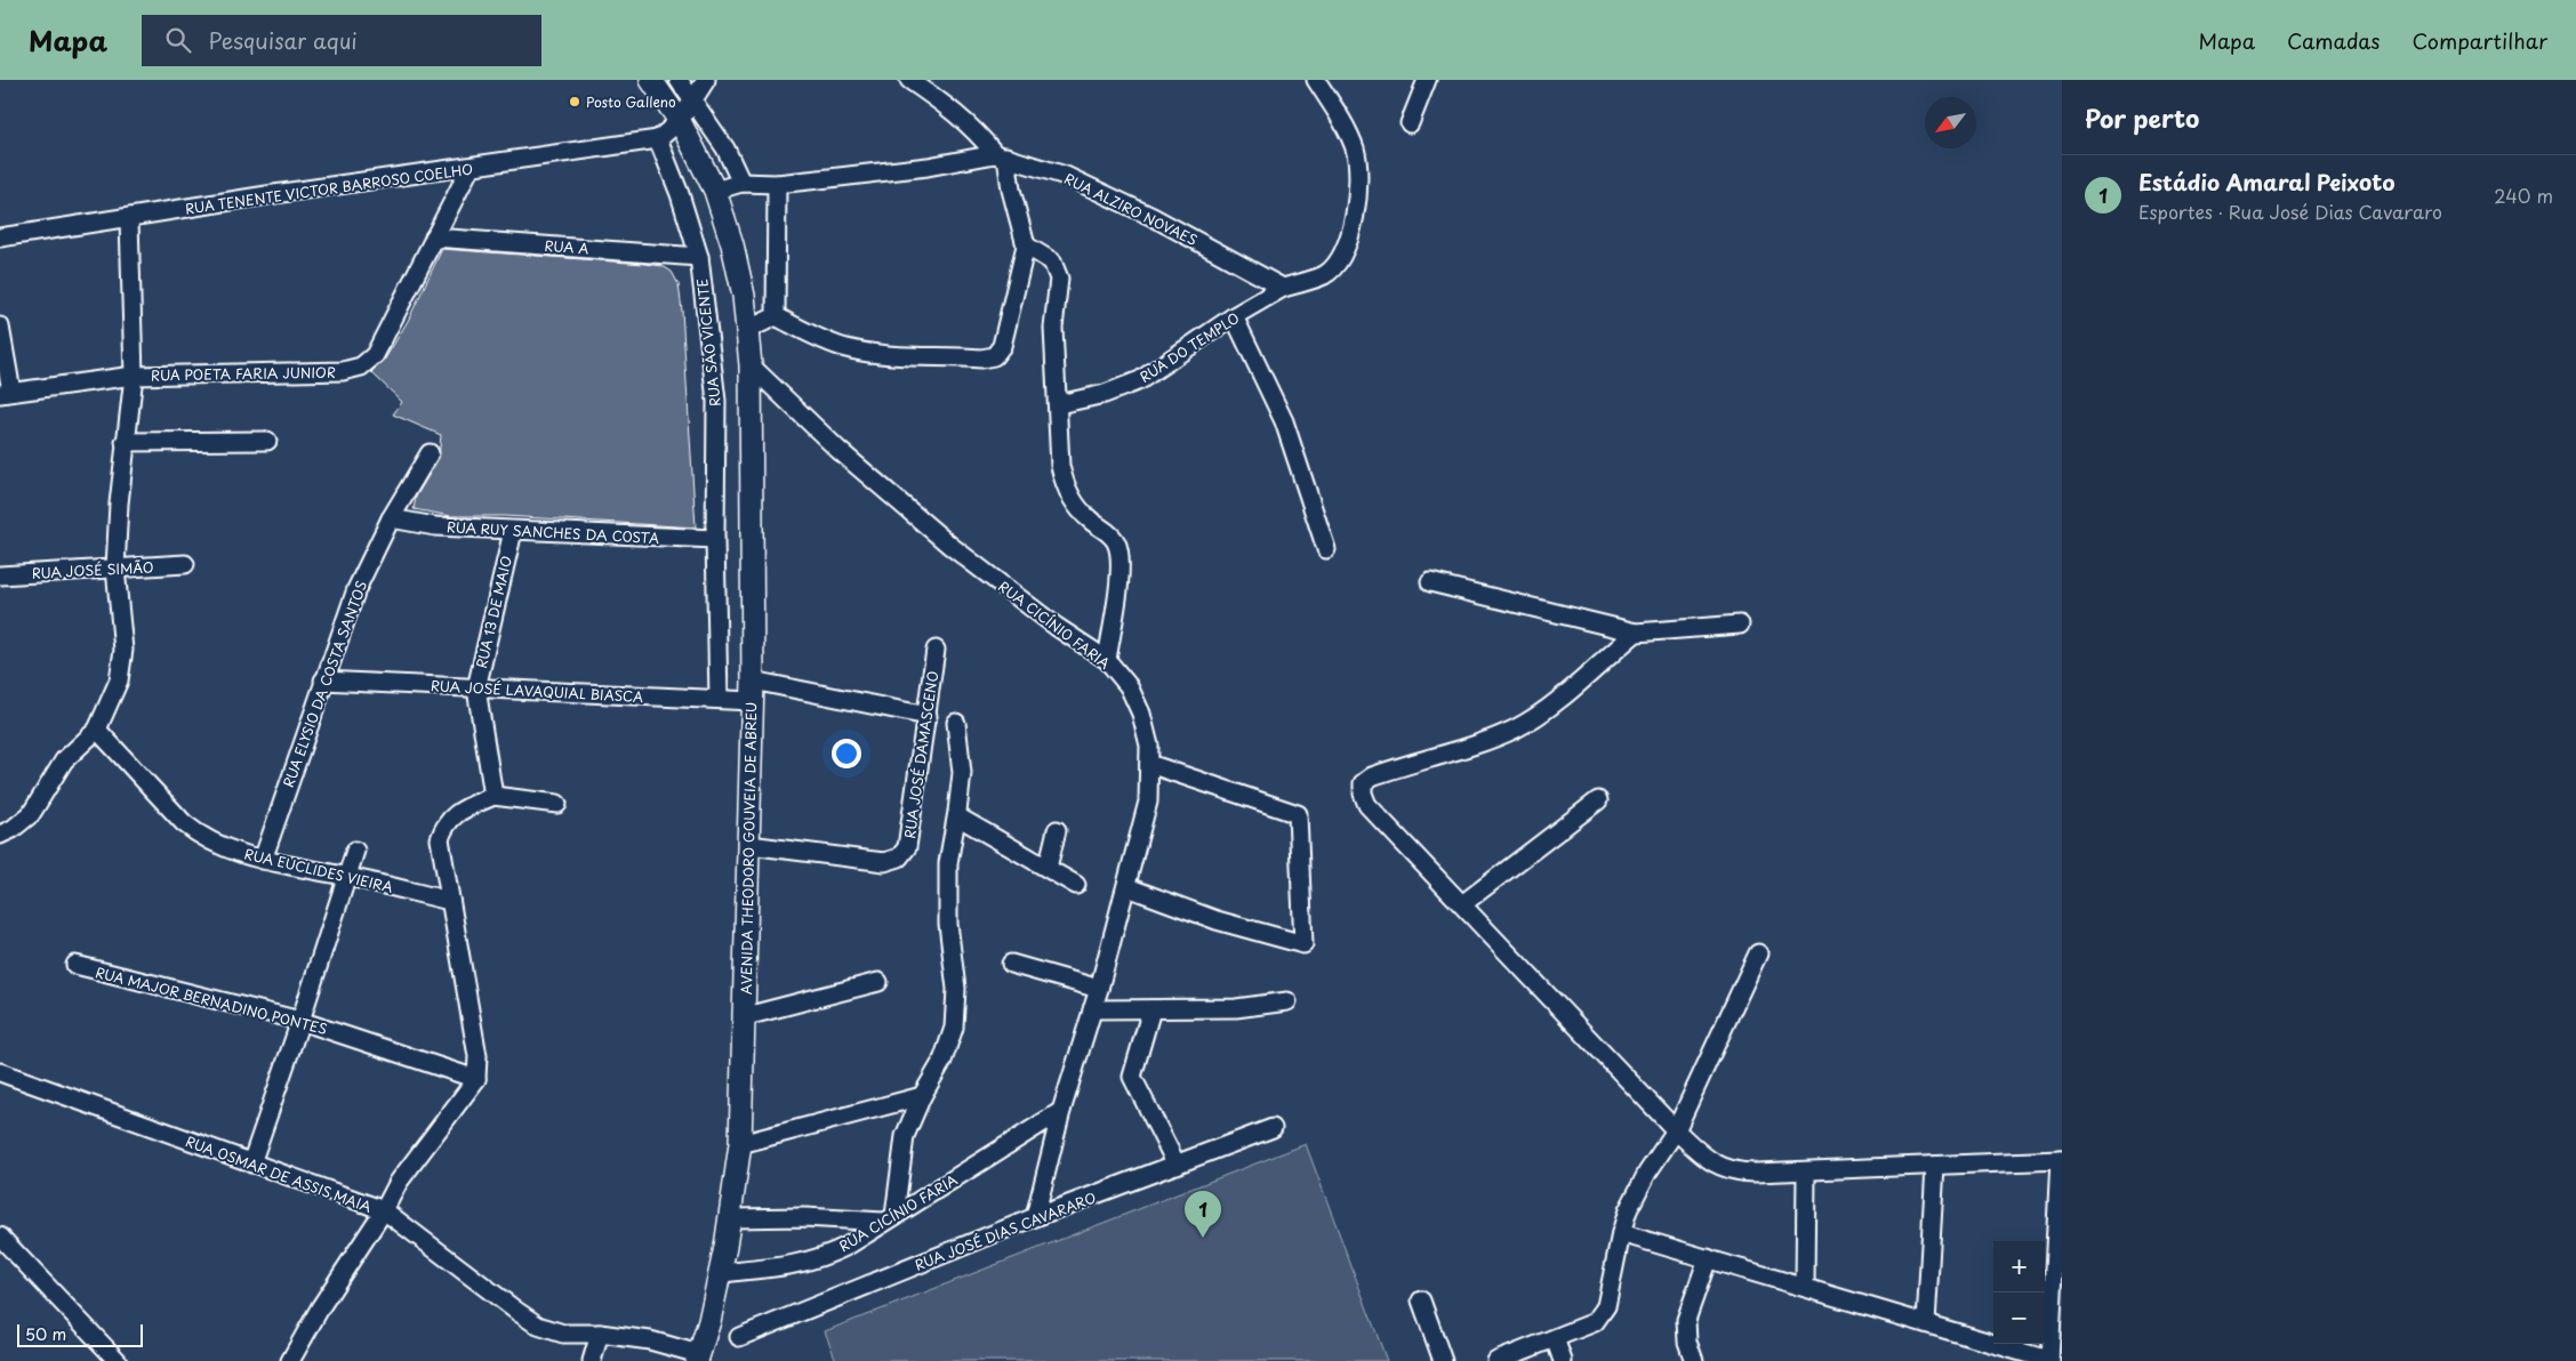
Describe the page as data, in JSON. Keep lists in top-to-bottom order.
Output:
{
  "streets": {
    "main road": ["AVENIDA THEODORO GOUVEIA DE ABREU"],
    "street": [
      "RUA TENENTE VICTOR BARROSO COELHO",
      "RUA ALZIRO NOVAES",
      "RUA A",
      "RUA SÃO VICENTE",
      "RUA DO TEMPLO",
      "RUA POETA FARIA JUNIOR",
      "RUA RUY SANCHES DA COSTA",
      "RUA JOSÉ SIMÃO",
      "RUA 13 DE MAIO",
      "RUA CICÍNIO FARIA",
      "RUA ELYSIO DA COSTA SANTOS",
      "RUA JOSÉ LAVAQUIAL BIASCA",
      "RUA JOSÉ DAMASCENO",
      "RUA EUCLIDES VIEIRA",
      "RUA MAJOR BERNADINO PONTES",
      "RUA OSMAR DE ASSIS MAIA",
      "RUA JOSÉ DIAS CAVARARO"
    ]
  },
  "crossings": [
    ["RUA TENENTE VICTOR BARROSO COELHO", "RUA SÃO VICENTE"],
    ["RUA TENENTE VICTOR BARROSO COELHO", "RUA POETA FARIA JUNIOR"],
    ["RUA ALZIRO NOVAES", "RUA DO TEMPLO"],
    ["RUA ALZIRO NOVAES", "AVENIDA THEODORO GOUVEIA DE ABREU"],
    ["RUA A", "RUA SÃO VICENTE"],
    ["RUA A", "RUA POETA FARIA JUNIOR"],
    ["RUA SÃO VICENTE", "RUA RUY SANCHES DA COSTA"],
    ["RUA SÃO VICENTE", "RUA JOSÉ LAVAQUIAL BIASCA"],
    ["RUA RUY SANCHES DA COSTA", "RUA 13 DE MAIO"],
    ["RUA RUY SANCHES DA COSTA", "RUA ELYSIO DA COSTA SANTOS"],
    ["RUA 13 DE MAIO", "RUA JOSÉ LAVAQUIAL BIASCA"],
    ["RUA CICÍNIO FARIA", "AVENIDA THEODORO GOUVEIA DE ABREU"],
    ["RUA CICÍNIO FARIA", "RUA JOSÉ DIAS CAVARARO"],
    ["RUA ELYSIO DA COSTA SANTOS", "RUA JOSÉ LAVAQUIAL BIASCA"],
    ["RUA ELYSIO DA COSTA SANTOS", "RUA EUCLIDES VIEIRA"],
    ["RUA JOSÉ LAVAQUIAL BIASCA", "RUA JOSÉ DAMASCENO"],
    ["RUA JOSÉ LAVAQUIAL BIASCA", "AVENIDA THEODORO GOUVEIA DE ABREU"],
    ["RUA JOSÉ DAMASCENO", "AVENIDA THEODORO GOUVEIA DE ABREU"],
    ["AVENIDA THEODORO GOUVEIA DE ABREU", "RUA OSMAR DE ASSIS MAIA"]
  ],
  "places": ["Posto Galleno"],
  "scale_bar": "50 m",
  "north": "bottom left",
  "page": {
    "header": "Mapa",
    "search": "Pesquisar aqui",
    "nav": ["Mapa", "Camadas", "Compartilhar"],
    "heading": "Por perto",
    "list": [
      {
        "mark": "1",
        "name": "Estádio Amaral Peixoto",
        "note": "Esportes · Rua José Dias Cavararo",
        "value": "240 m"
      }
    ],
    "pins": "1",
    "map_buttons": ["+", "−"],
    "scale": "50 m"
  }
}
